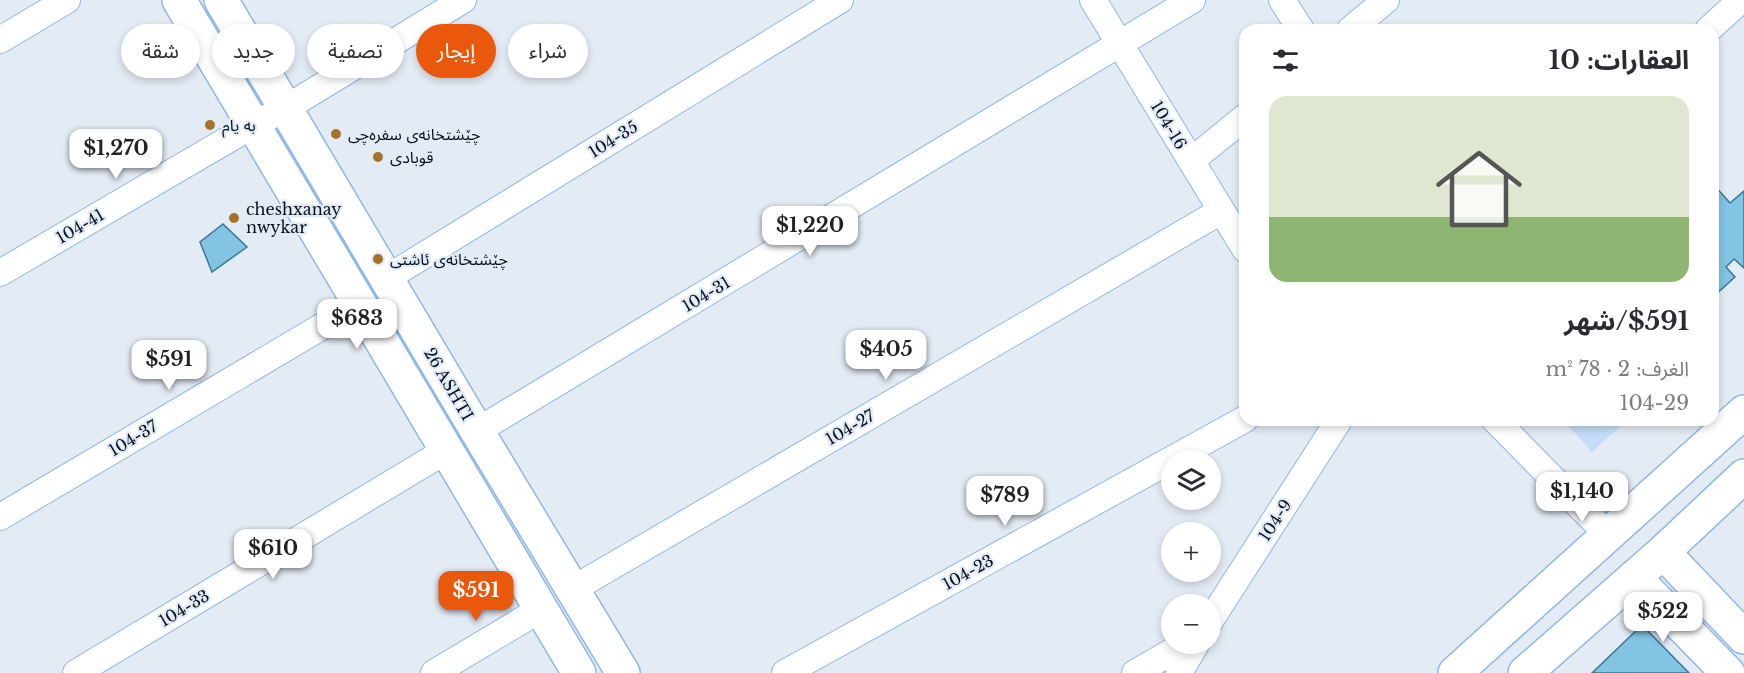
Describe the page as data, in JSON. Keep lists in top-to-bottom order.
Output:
{
  "streets": {
    "main road": ["26 ASHTI"],
    "street": [
      "104-16",
      "104-35",
      "104-41",
      "104-31",
      "104-27",
      "104-37",
      "104-9",
      "104-23",
      "104-33"
    ]
  },
  "crossings": [
    ["104-16", "104-31"],
    ["104-16", "104-27"],
    ["104-35", "26 ASHTI"],
    ["104-41", "26 ASHTI"],
    ["104-31", "26 ASHTI"],
    ["26 ASHTI", "104-27"]
  ],
  "places": [
    "به يام",
    "چێشتخانەی سفرەچی",
    "قوبادی",
    "cheshxanay nwykar",
    "چێشتخانەی ئاشتی"
  ],
  "page": {
    "chip": [
      "شراء",
      "إيجار",
      "تصفية",
      "جديد",
      "شقة"
    ],
    "heading": "العقارات: 10",
    "list": [
      {
        "name": "$591/شهر",
        "note": "الغرف: 2 · 78 m² · 104-29"
      }
    ],
    "price": [
      "$1,270",
      "$1,220",
      "$683",
      "$405",
      "$591",
      "$1,140",
      "$789",
      "$610",
      "$591",
      "$522"
    ],
    "map_buttons": ["+", "−"]
  }
}
